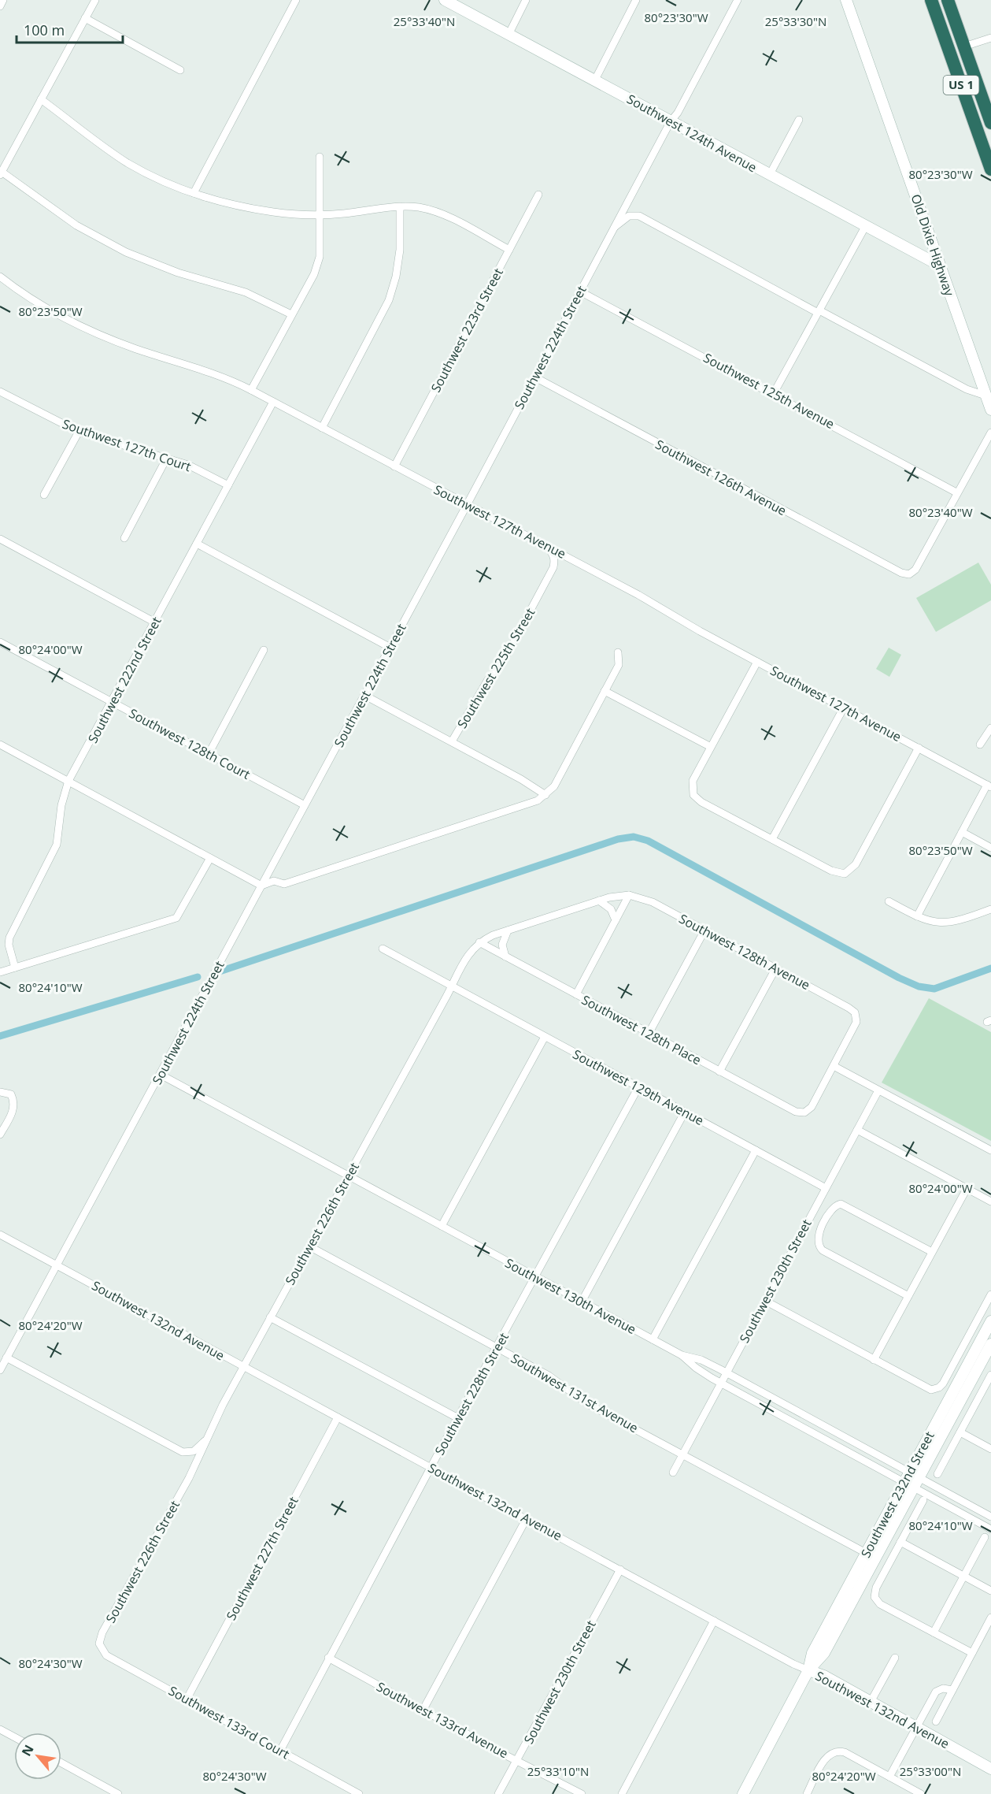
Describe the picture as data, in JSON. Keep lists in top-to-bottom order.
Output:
{
  "streets": {
    "highway": ["US 1"],
    "street": [
      "Southwest 124th Avenue",
      "Old Dixie Highway",
      "Southwest 223rd Street",
      "Southwest 224th Street",
      "Southwest 125th Avenue",
      "Southwest 127th Court",
      "Southwest 126th Avenue",
      "Southwest 127th Avenue",
      "Southwest 225th Street",
      "Southwest 222nd Street",
      "Southwest 128th Court",
      "Southwest 128th Avenue",
      "Southwest 128th Place",
      "Southwest 129th Avenue",
      "Southwest 226th Street",
      "Southwest 230th Street",
      "Southwest 130th Avenue",
      "Southwest 132nd Avenue",
      "Southwest 131st Avenue",
      "Southwest 228th Street",
      "Southwest 232nd Street",
      "Southwest 227th Street",
      "Southwest 133rd Avenue",
      "Southwest 133rd Court"
    ]
  },
  "crossings": [
    ["Southwest 124th Avenue", "Old Dixie Highway"],
    ["Southwest 124th Avenue", "Southwest 224th Street"],
    ["Southwest 223rd Street", "Southwest 127th Avenue"],
    ["Southwest 224th Street", "Southwest 125th Avenue"],
    ["Southwest 224th Street", "Southwest 126th Avenue"],
    ["Southwest 224th Street", "Southwest 127th Avenue"],
    ["Southwest 224th Street", "Southwest 128th Court"],
    ["Southwest 224th Street", "Southwest 130th Avenue"],
    ["Southwest 224th Street", "Southwest 132nd Avenue"],
    ["Southwest 125th Avenue", "Southwest 126th Avenue"],
    ["Southwest 127th Court", "Southwest 222nd Street"],
    ["Southwest 127th Avenue", "Southwest 225th Street"],
    ["Southwest 127th Avenue", "Southwest 222nd Street"],
    ["Southwest 222nd Street", "Southwest 128th Court"],
    ["Southwest 128th Avenue", "Southwest 128th Place"],
    ["Southwest 128th Avenue", "Southwest 226th Street"],
    ["Southwest 128th Place", "Southwest 226th Street"],
    ["Southwest 129th Avenue", "Southwest 226th Street"],
    ["Southwest 129th Avenue", "Southwest 230th Street"],
    ["Southwest 129th Avenue", "Southwest 228th Street"],
    ["Southwest 226th Street", "Southwest 130th Avenue"],
    ["Southwest 226th Street", "Southwest 132nd Avenue"],
    ["Southwest 226th Street", "Southwest 131st Avenue"],
    ["Southwest 226th Street", "Southwest 133rd Court"],
    ["Southwest 230th Street", "Southwest 130th Avenue"],
    ["Southwest 230th Street", "Southwest 132nd Avenue"],
    ["Southwest 230th Street", "Southwest 131st Avenue"],
    ["Southwest 230th Street", "Southwest 133rd Avenue"],
    ["Southwest 130th Avenue", "Southwest 228th Street"],
    ["Southwest 130th Avenue", "Southwest 232nd Street"],
    ["Southwest 132nd Avenue", "Southwest 228th Street"],
    ["Southwest 132nd Avenue", "Southwest 232nd Street"],
    ["Southwest 132nd Avenue", "Southwest 227th Street"],
    ["Southwest 131st Avenue", "Southwest 228th Street"],
    ["Southwest 131st Avenue", "Southwest 232nd Street"],
    ["Southwest 228th Street", "Southwest 133rd Avenue"],
    ["Southwest 228th Street", "Southwest 133rd Court"],
    ["Southwest 227th Street", "Southwest 133rd Court"]
  ],
  "scale_bar": "100 m",
  "north": "top left",
  "coordinates": [
    "80°23'30\"W",
    "25°33'40\"N",
    "25°33'30\"N",
    "80°23'50\"W",
    "80°23'40\"W",
    "80°24'00\"W",
    "80°24'10\"W",
    "80°24'20\"W",
    "80°24'30\"W",
    "25°33'10\"N",
    "25°33'00\"N"
  ]
}
